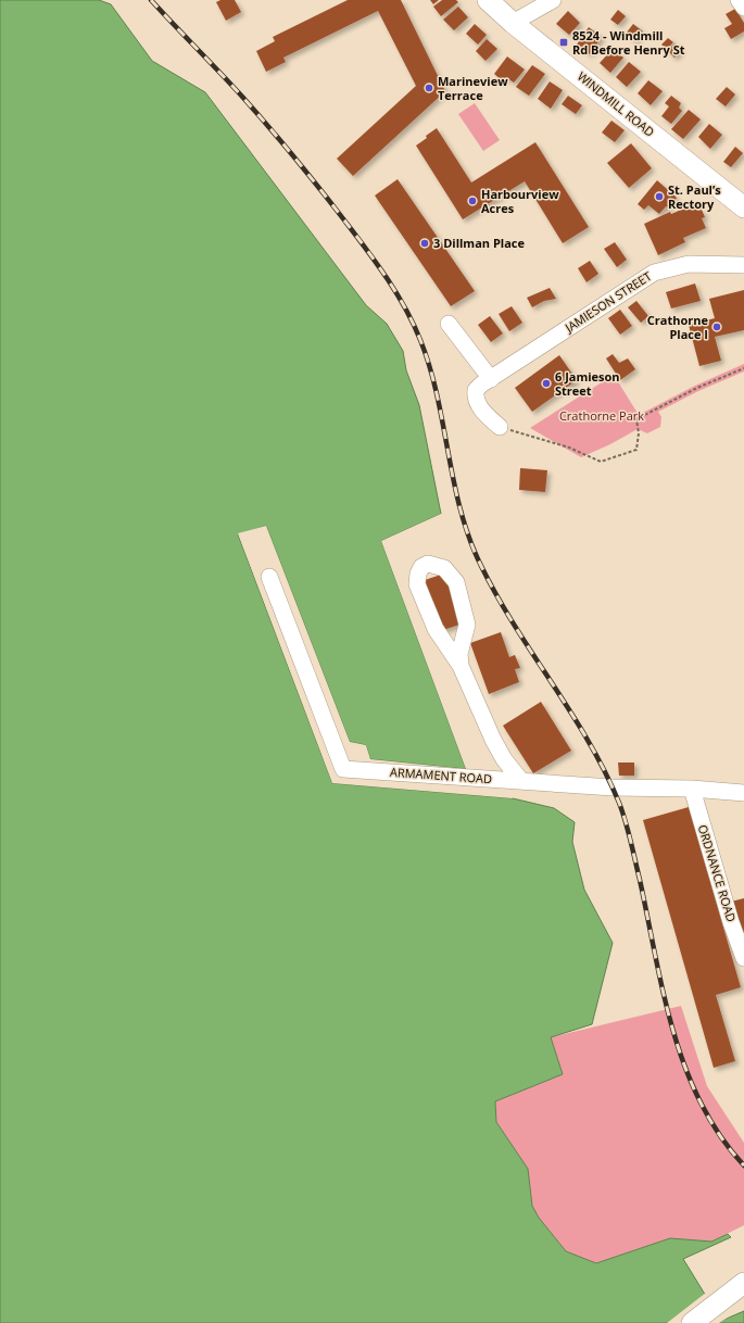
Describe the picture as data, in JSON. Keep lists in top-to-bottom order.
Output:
{
  "streets": {
    "main road": ["WINDMILL ROAD"],
    "street": ["JAMIESON STREET", "ARMAMENT ROAD", "ORDNANCE ROAD"]
  },
  "crossings": [
    ["ARMAMENT ROAD", "ORDNANCE ROAD"]
  ],
  "parks": ["Crathorne Park"],
  "places": {
    "transit": ["8524 - Windmill Rd Before Henry St"],
    "other": [
      "Marineview Terrace",
      "St. Paul’s Rectory",
      "Harbourview Acres",
      "3 Dillman Place",
      "Crathorne Place I",
      "6 Jamieson Street"
    ]
  }
}
